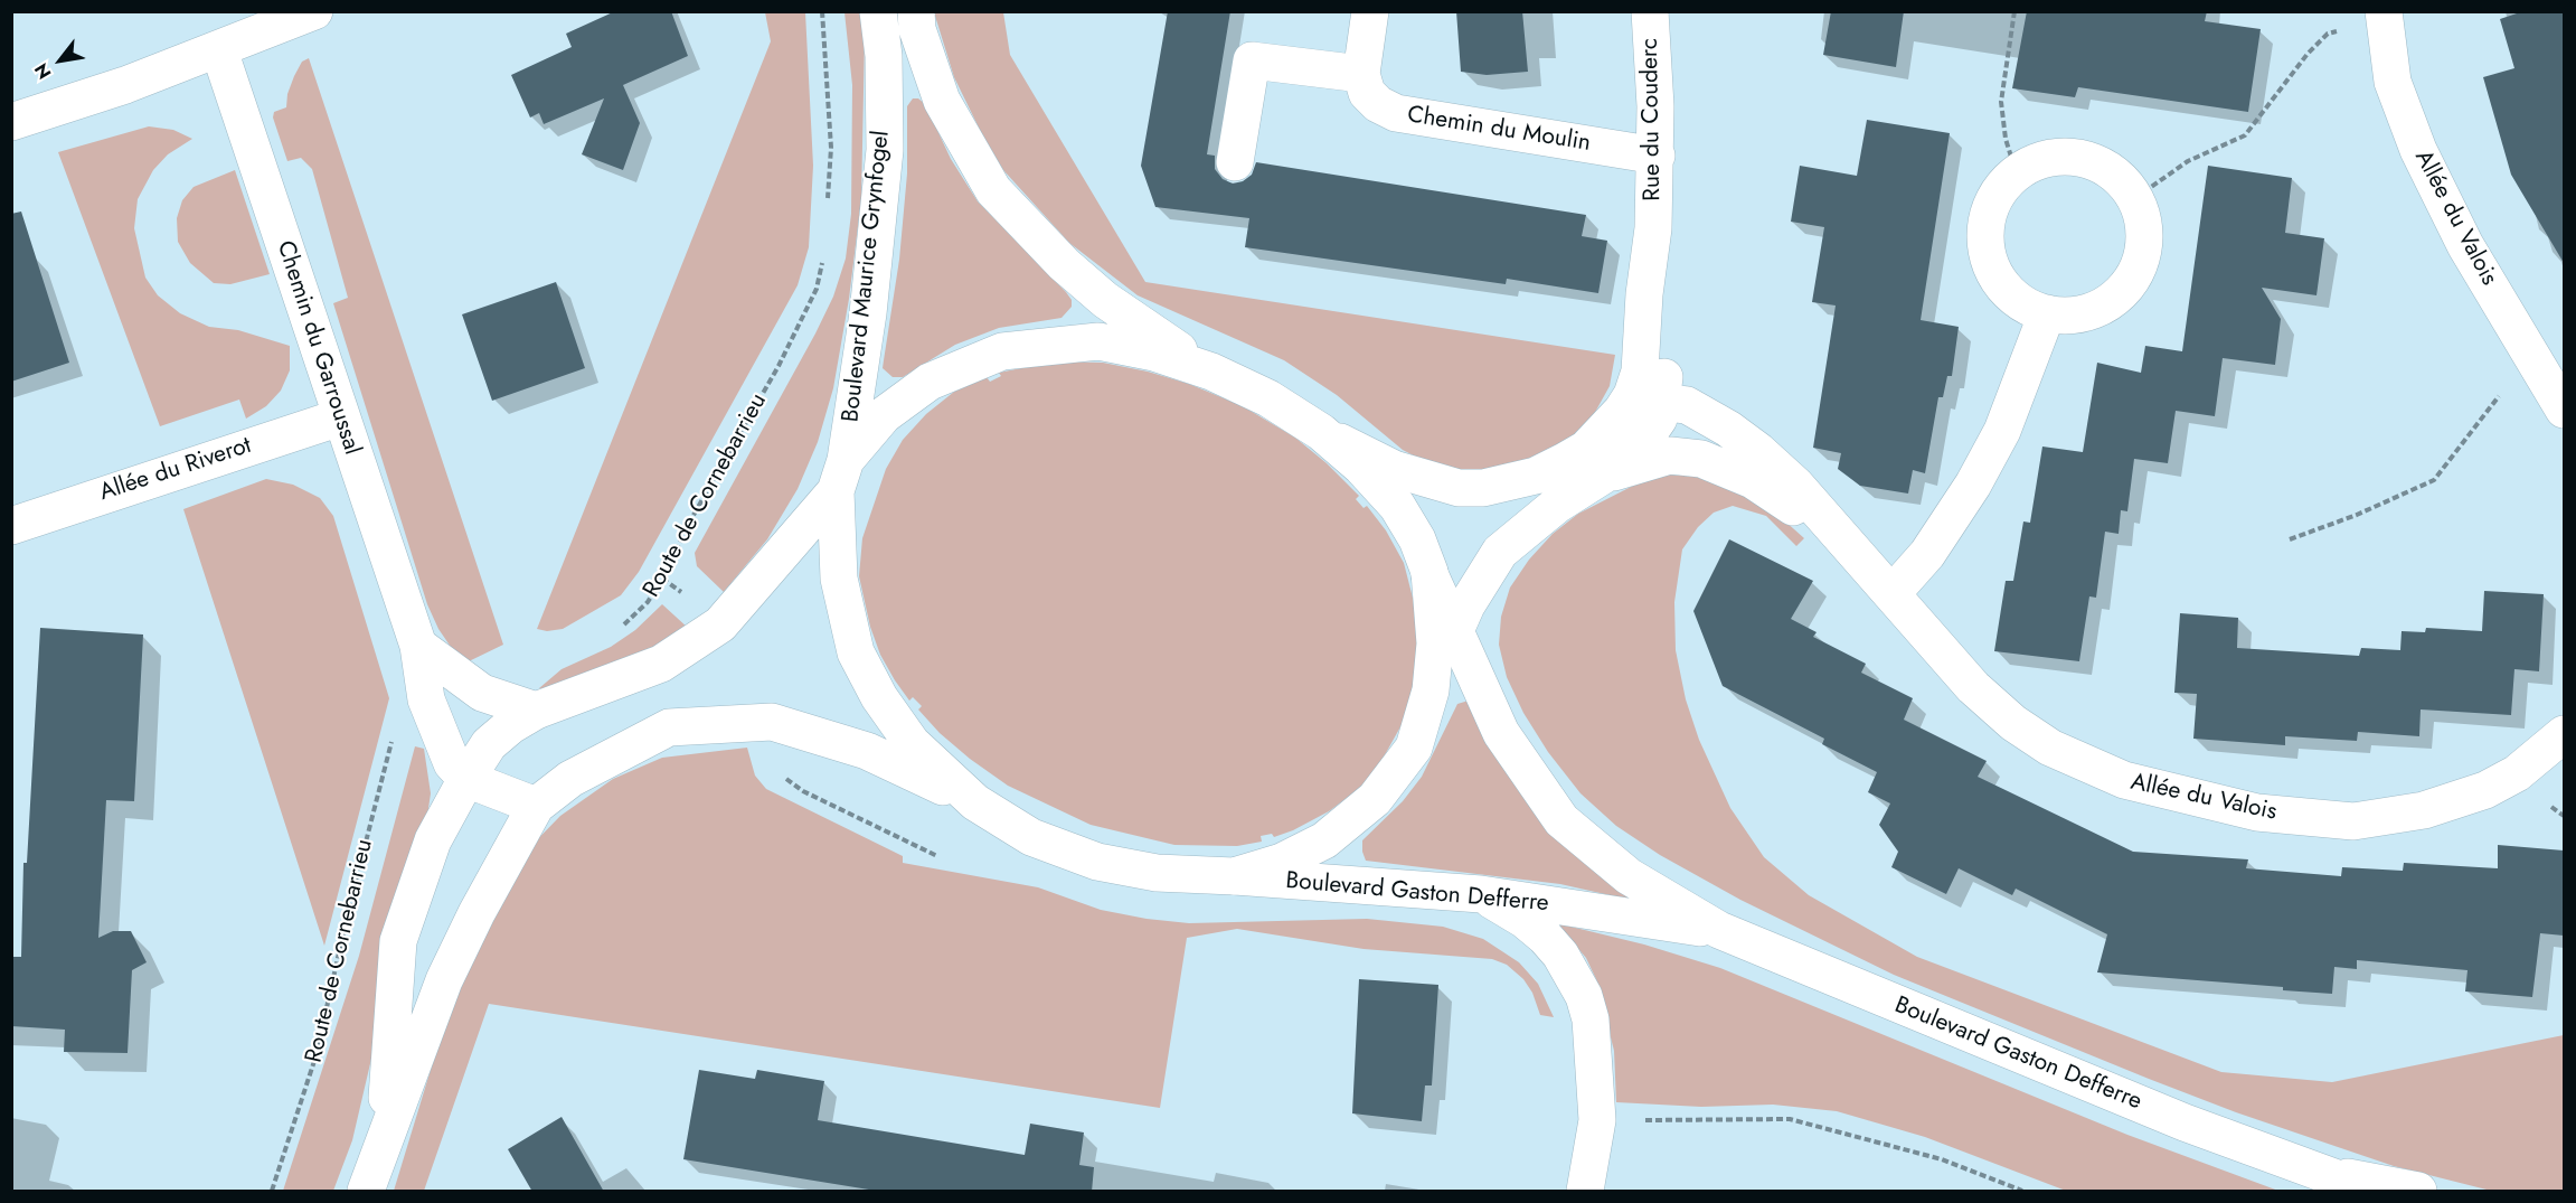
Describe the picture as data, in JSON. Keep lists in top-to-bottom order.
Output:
{
  "streets": {
    "street": [
      "Rue du Couderc",
      "Chemin du Moulin",
      "Allée du Valois",
      "Boulevard Maurice Grynfogel",
      "Chemin du Garroussal",
      "Allée du Riverot",
      "Boulevard Gaston Defferre"
    ],
    "path": ["Route de Cornebarrieu"]
  },
  "crossings": [
    ["Rue du Couderc", "Chemin du Moulin"],
    ["Rue du Couderc", "Allée du Valois"],
    ["Rue du Couderc", "Boulevard Gaston Defferre"],
    ["Boulevard Maurice Grynfogel", "Route de Cornebarrieu"],
    ["Boulevard Maurice Grynfogel", "Boulevard Gaston Defferre"],
    ["Chemin du Garroussal", "Allée du Riverot"]
  ],
  "north": "bottom left"
}
